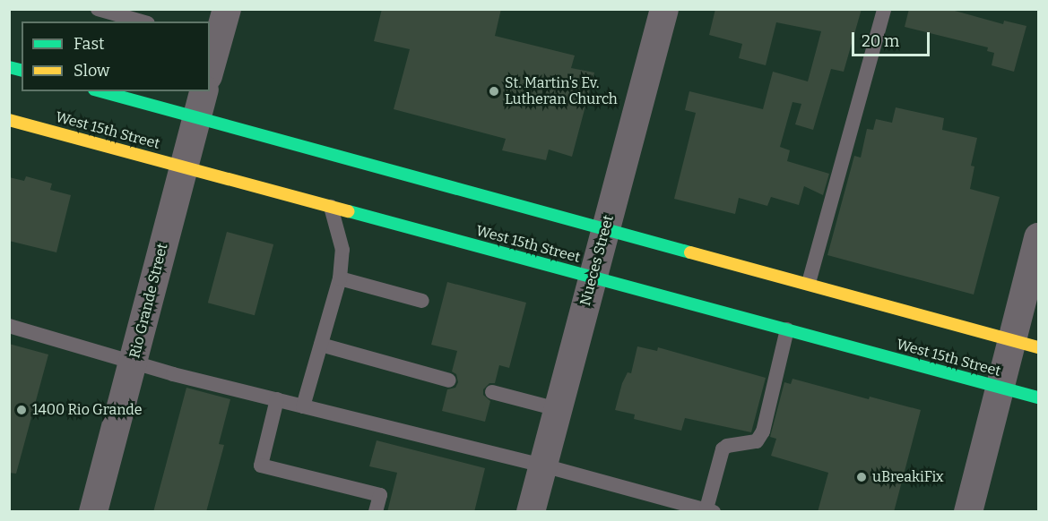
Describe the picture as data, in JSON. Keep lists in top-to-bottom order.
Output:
{
  "streets": {
    "main road": ["West 15th Street"],
    "street": ["Nueces Street", "Rio Grande Street"]
  },
  "crossings": [
    ["West 15th Street", "Nueces Street"],
    ["West 15th Street", "Rio Grande Street"]
  ],
  "places": ["St. Martin's Ev. Lutheran Church", "1400 Rio Grande", "uBreakiFix"],
  "legend": ["Fast", "Slow"],
  "scale_bar": "20 m"
}
